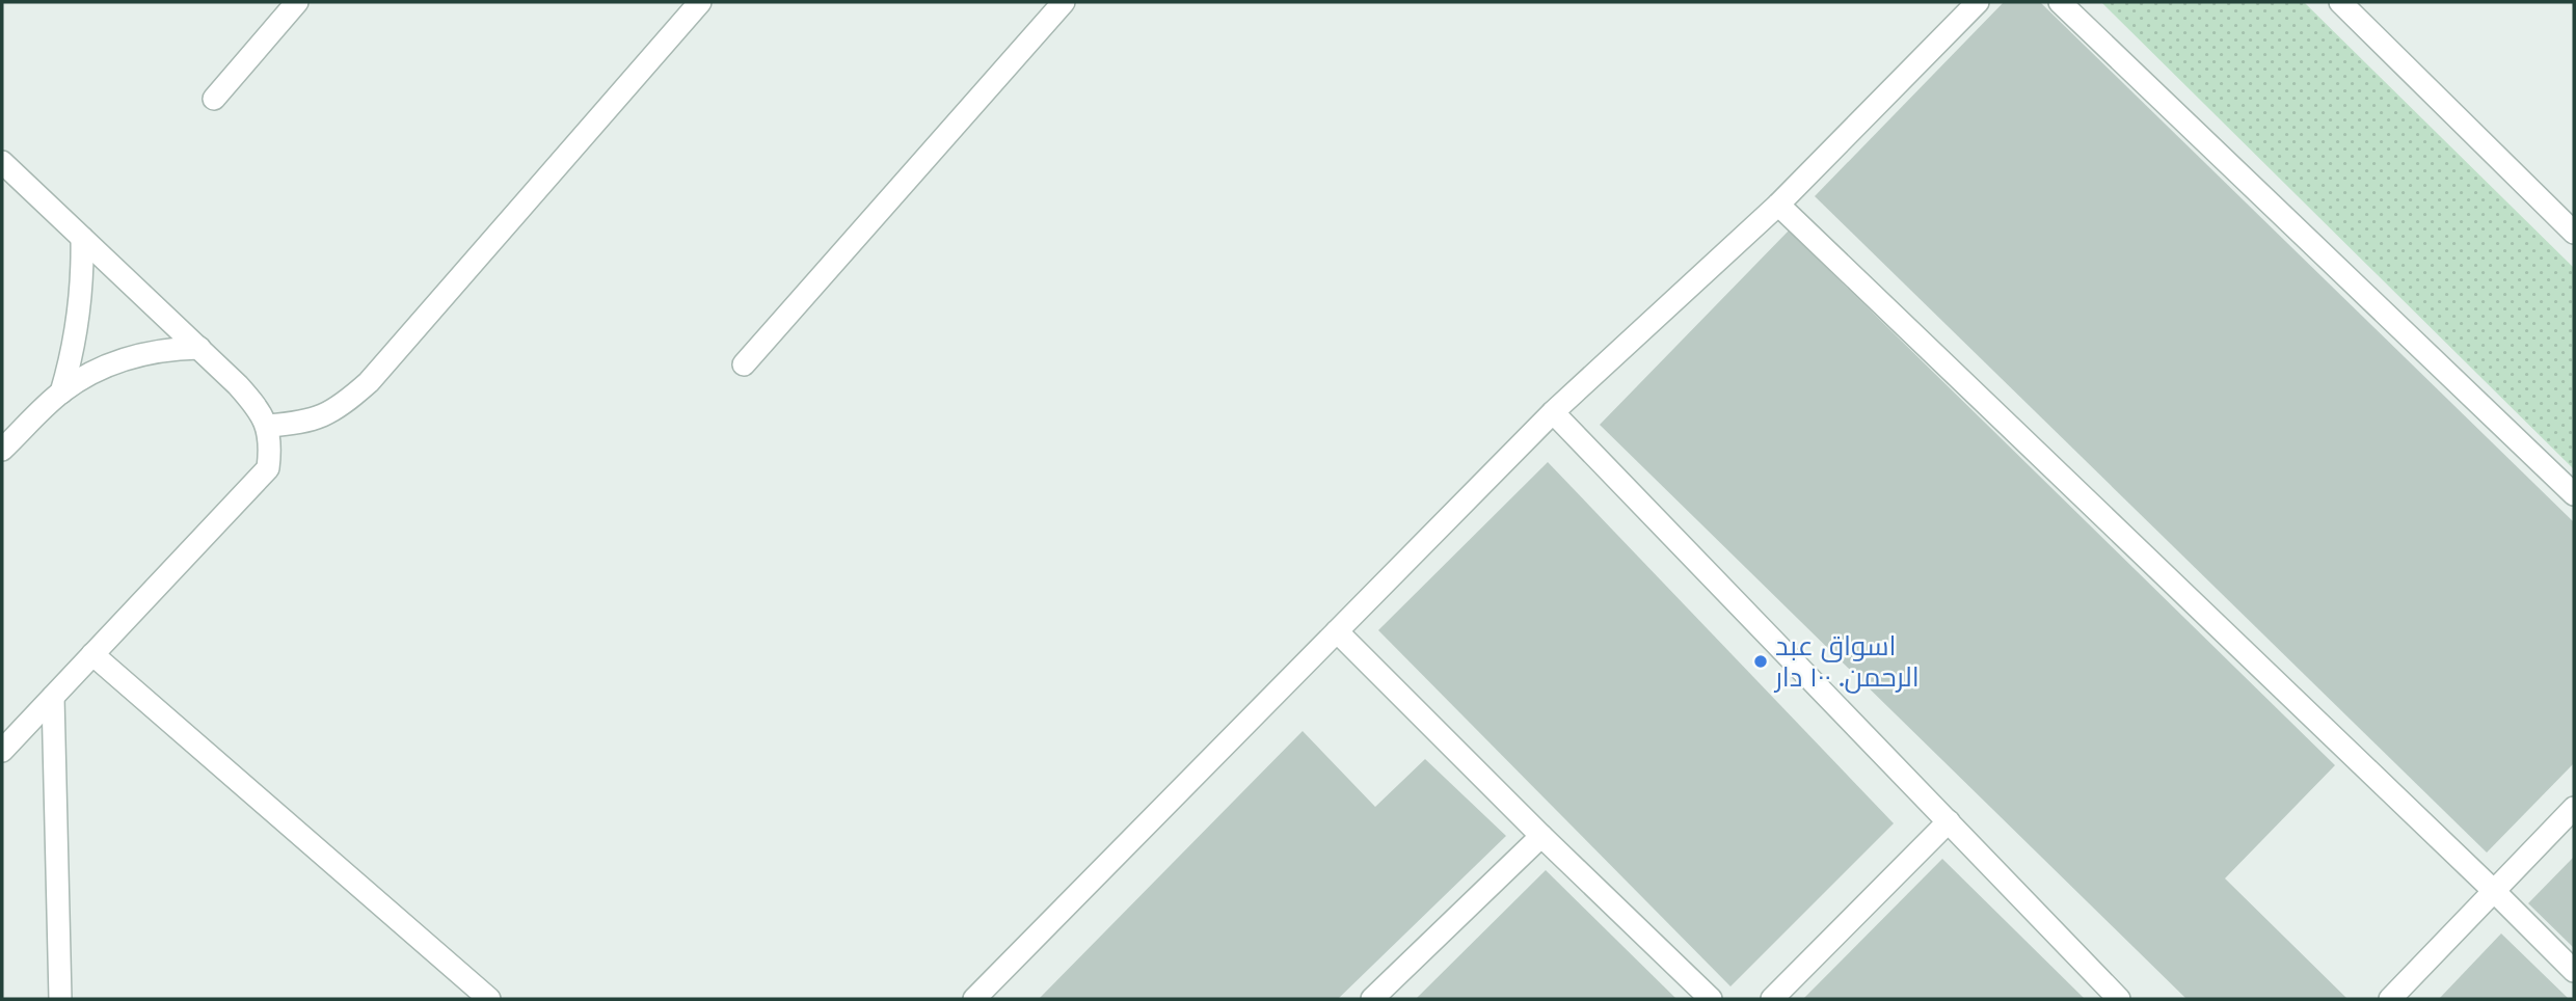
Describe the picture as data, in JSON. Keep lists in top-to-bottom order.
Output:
{
  "places": ["اسواق عبد الرحمن. ١٠٠ دار"]
}
